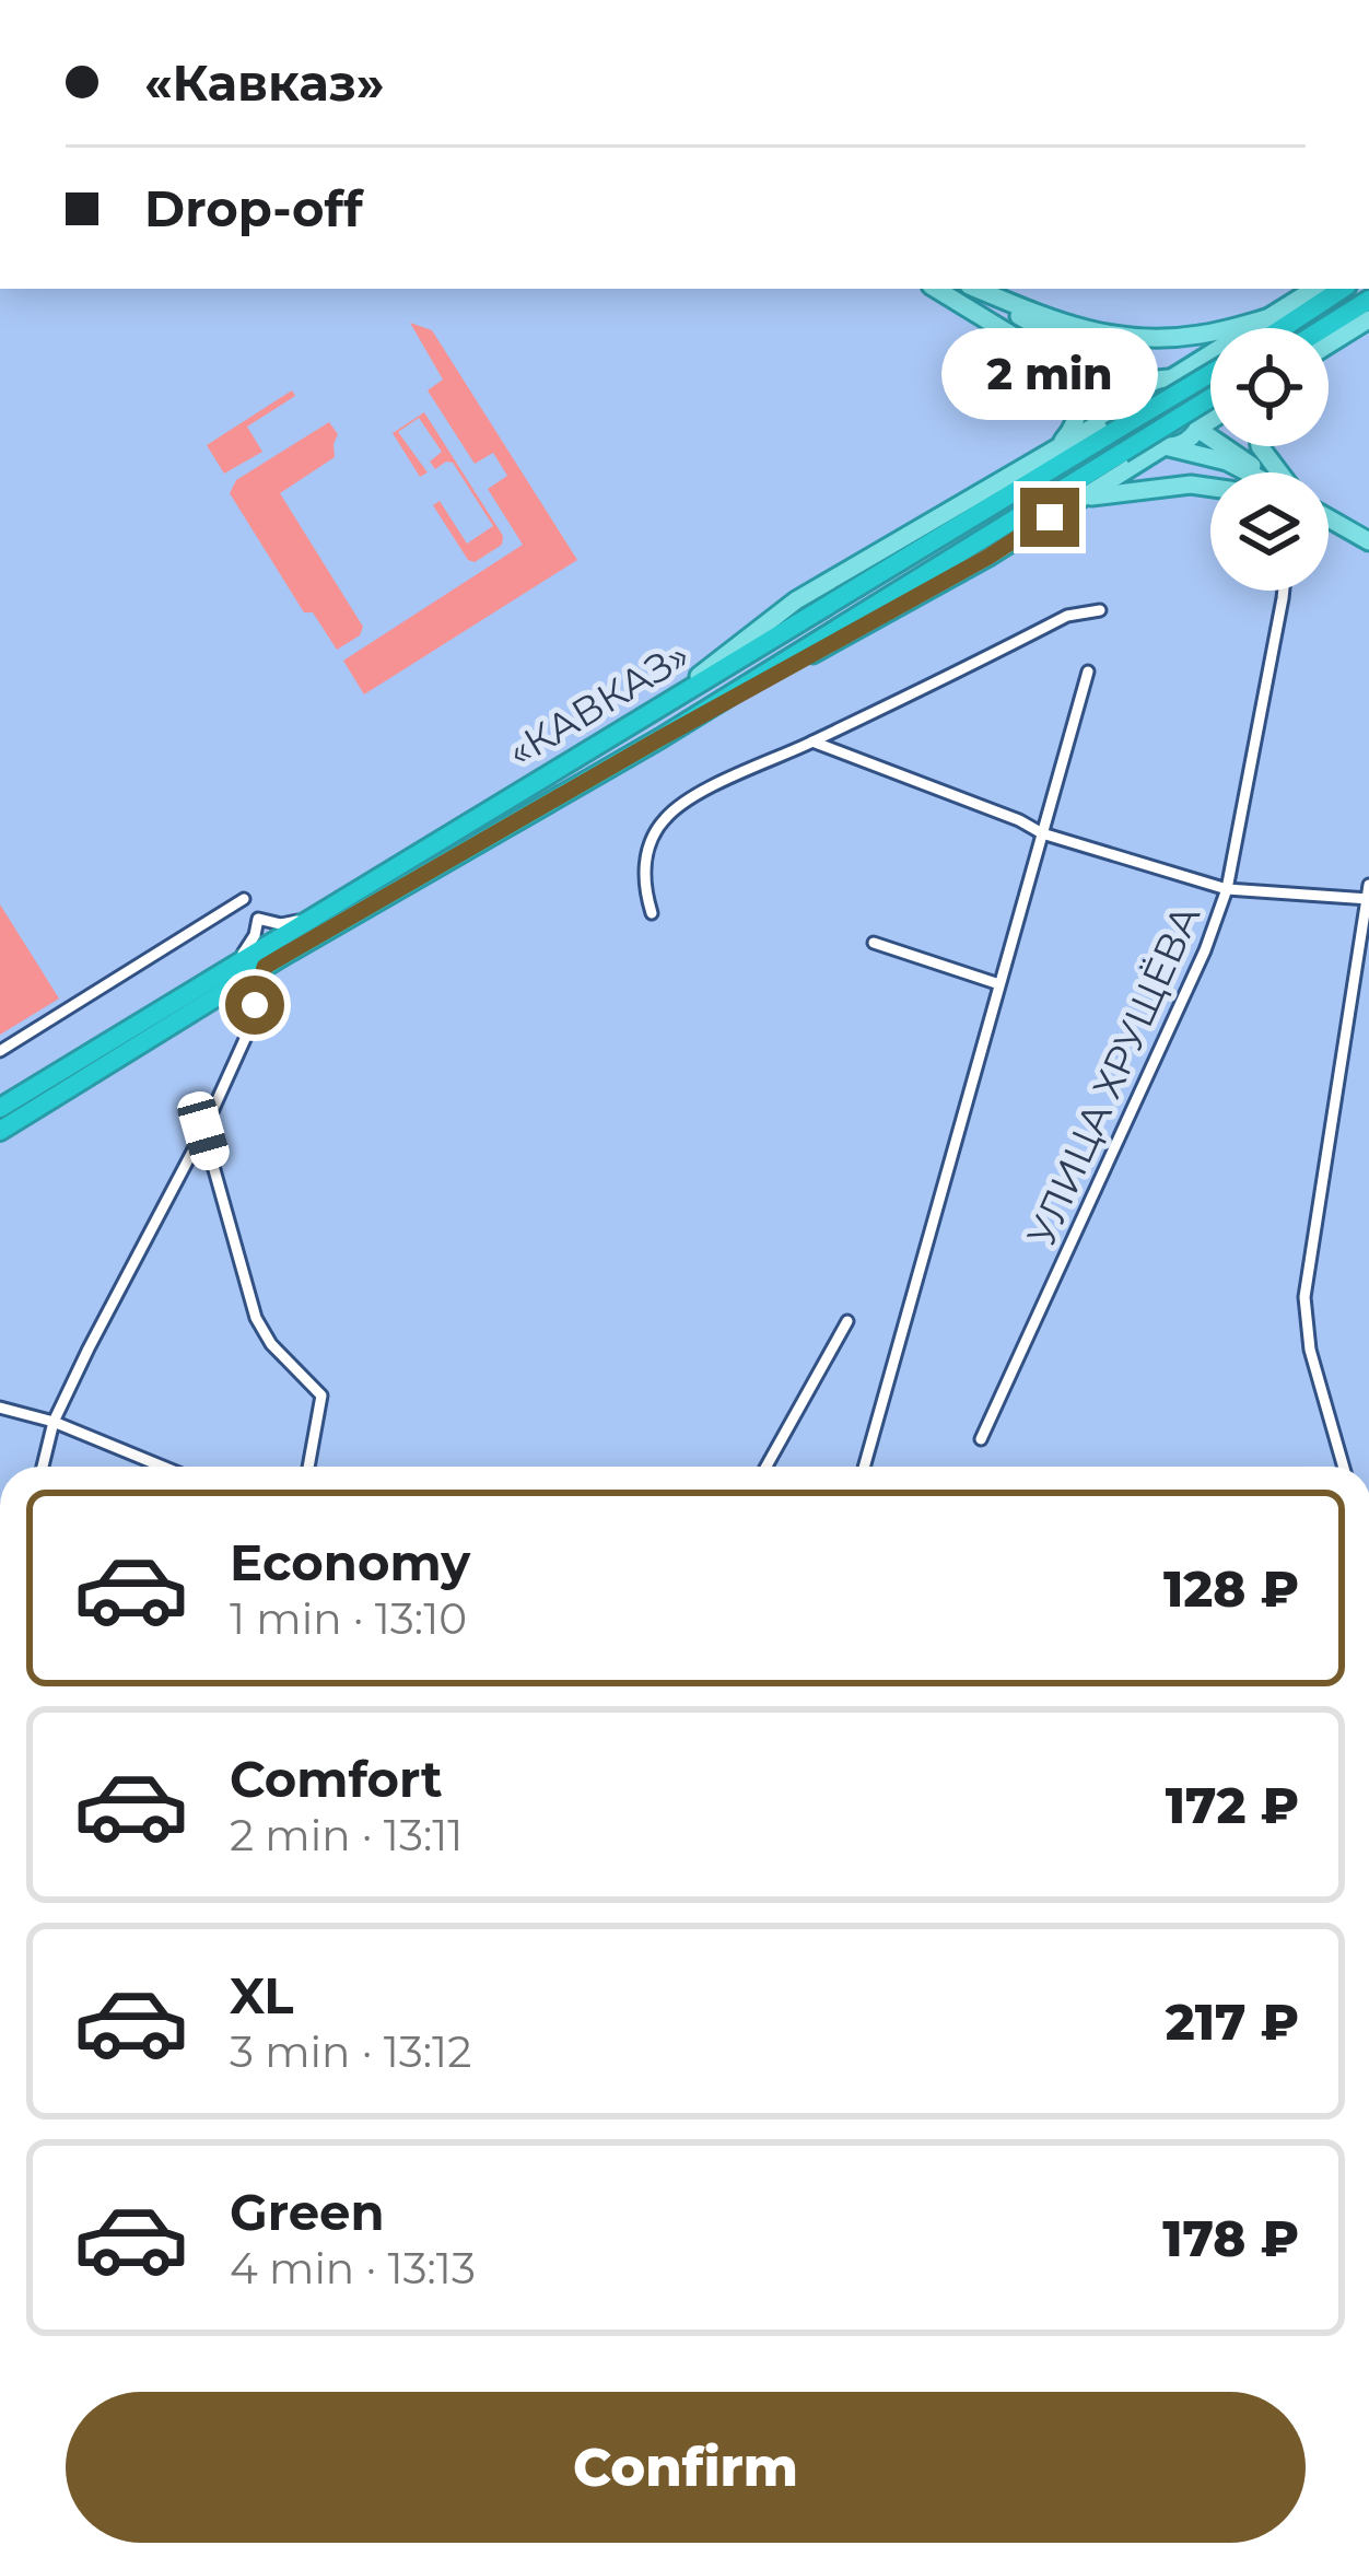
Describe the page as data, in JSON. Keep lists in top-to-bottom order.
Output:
{
  "streets": {
    "highway": ["«КАВКАЗ»"],
    "street": ["УЛИЦА ХРУЩЁВА"]
  },
  "page": {
    "banner": ["«Кавказ»", "Drop-off"],
    "bubble": "2 min",
    "list": [
      {
        "name": "Economy",
        "note": "1 min · 13:10",
        "value": "128 ₽"
      },
      {
        "name": "Comfort",
        "note": "2 min · 13:11",
        "value": "172 ₽"
      },
      {
        "name": "XL",
        "note": "3 min · 13:12",
        "value": "217 ₽"
      },
      {
        "name": "Green",
        "note": "4 min · 13:13",
        "value": "178 ₽"
      }
    ],
    "buttons": "Confirm"
  }
}
